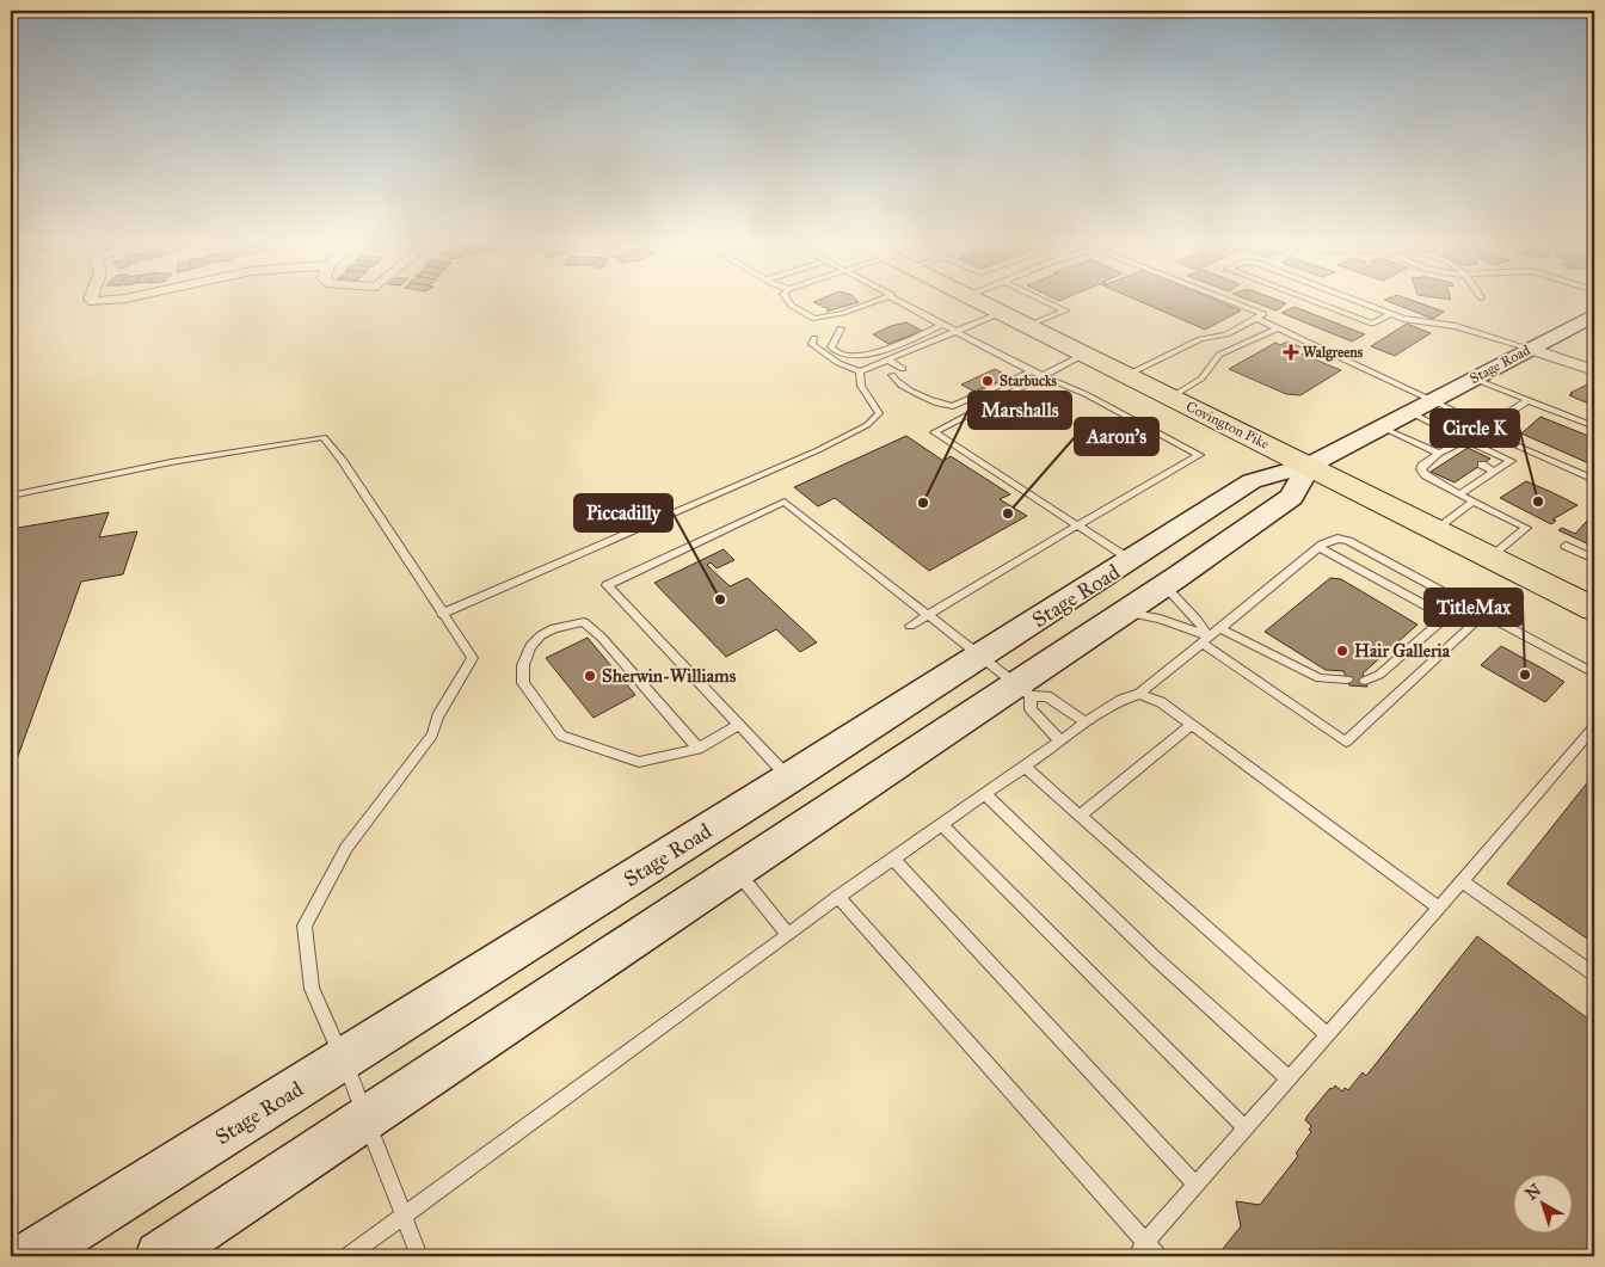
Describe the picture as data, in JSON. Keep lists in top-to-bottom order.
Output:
{
  "streets": {
    "main road": ["Stage Road", "Covington Pike"]
  },
  "crossings": [
    ["Stage Road", "Covington Pike"]
  ],
  "places": {
    "health": ["Walgreens"],
    "other": [
      "Starbucks",
      "Circle K",
      "Marshalls",
      "Aaron's",
      "Piccadilly",
      "Hair Galleria",
      "TitleMax",
      "Sherwin-Williams"
    ]
  },
  "north": "top left"
}
